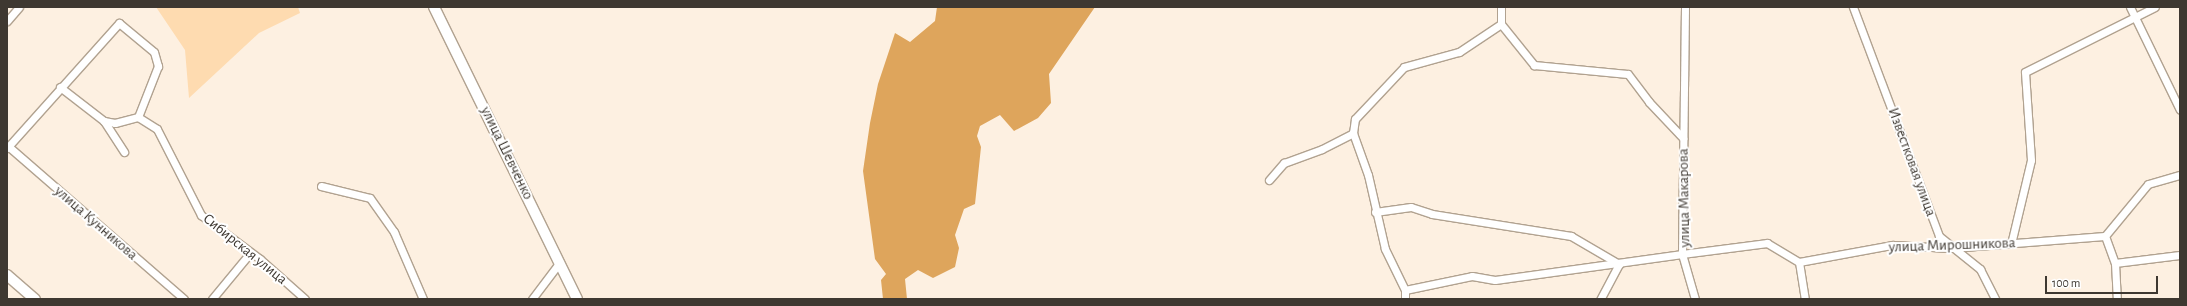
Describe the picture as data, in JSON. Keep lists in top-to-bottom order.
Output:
{
  "streets": {
    "street": [
      "улица Шевченко",
      "Известковая улица",
      "улица Макарова",
      "улица Кунникова",
      "улица Мирошникова",
      "Сибирская улица"
    ]
  },
  "crossings": [
    ["Известковая улица", "улица Мирошникова"],
    ["улица Макарова", "улица Мирошникова"]
  ],
  "scale_bar": "100 m"
}
